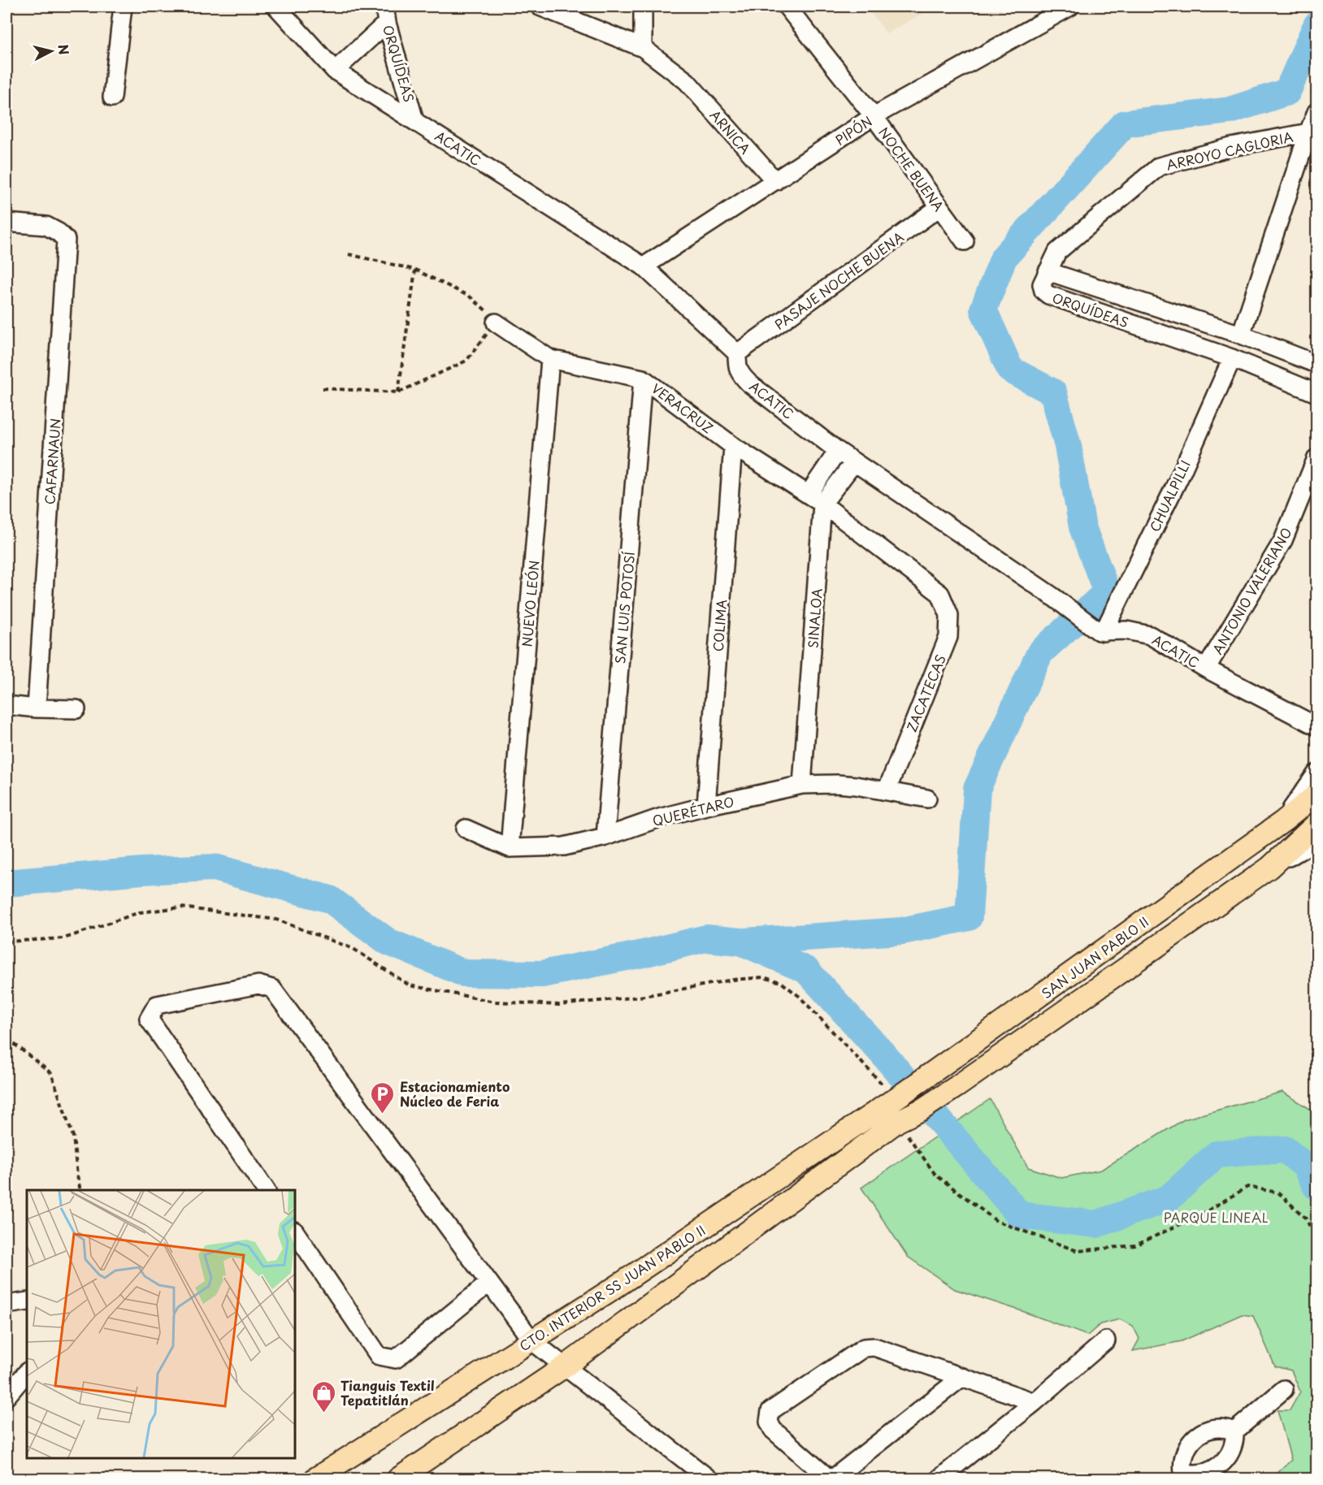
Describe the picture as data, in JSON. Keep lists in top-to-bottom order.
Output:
{
  "streets": {
    "main road": ["SAN JUAN PABLO II", "CTO. INTERIOR SS JUAN PABLO II"],
    "street": [
      "ORQUÍDEAS",
      "PIPÓN",
      "ARNICA",
      "ACATIC",
      "ARROYO CAGLORIA",
      "NOCHE BUENA",
      "PASAJE NOCHE BUENA",
      "VERACRUZ",
      "CAFARNAUN",
      "CHUALPILLI",
      "ANTONIO VALERIANO",
      "NUEVO LEÓN",
      "SAN LUIS POTOSÍ",
      "SINALOA",
      "COLIMA",
      "ZACATECAS",
      "QUERÉTARO"
    ]
  },
  "crossings": [
    ["ORQUÍDEAS", "ACATIC"],
    ["ORQUÍDEAS", "ARROYO CAGLORIA"],
    ["ORQUÍDEAS", "CHUALPILLI"],
    ["PIPÓN", "ARNICA"],
    ["PIPÓN", "ACATIC"],
    ["PIPÓN", "NOCHE BUENA"],
    ["ACATIC", "PASAJE NOCHE BUENA"],
    ["ACATIC", "CHUALPILLI"],
    ["ACATIC", "ANTONIO VALERIANO"],
    ["NOCHE BUENA", "PASAJE NOCHE BUENA"],
    ["VERACRUZ", "NUEVO LEÓN"],
    ["VERACRUZ", "SAN LUIS POTOSÍ"],
    ["VERACRUZ", "SINALOA"],
    ["VERACRUZ", "COLIMA"],
    ["VERACRUZ", "ZACATECAS"],
    ["NUEVO LEÓN", "QUERÉTARO"],
    ["SAN LUIS POTOSÍ", "QUERÉTARO"],
    ["SINALOA", "QUERÉTARO"],
    ["COLIMA", "QUERÉTARO"],
    ["ZACATECAS", "QUERÉTARO"],
    ["SAN JUAN PABLO II", "CTO. INTERIOR SS JUAN PABLO II"]
  ],
  "parks": ["PARQUE LINEAL"],
  "places": {
    "parking": ["Estacionamiento Núcleo de Feria"],
    "shop": ["Tianguis Textil Tepatitlán"]
  },
  "north": "right"
}
